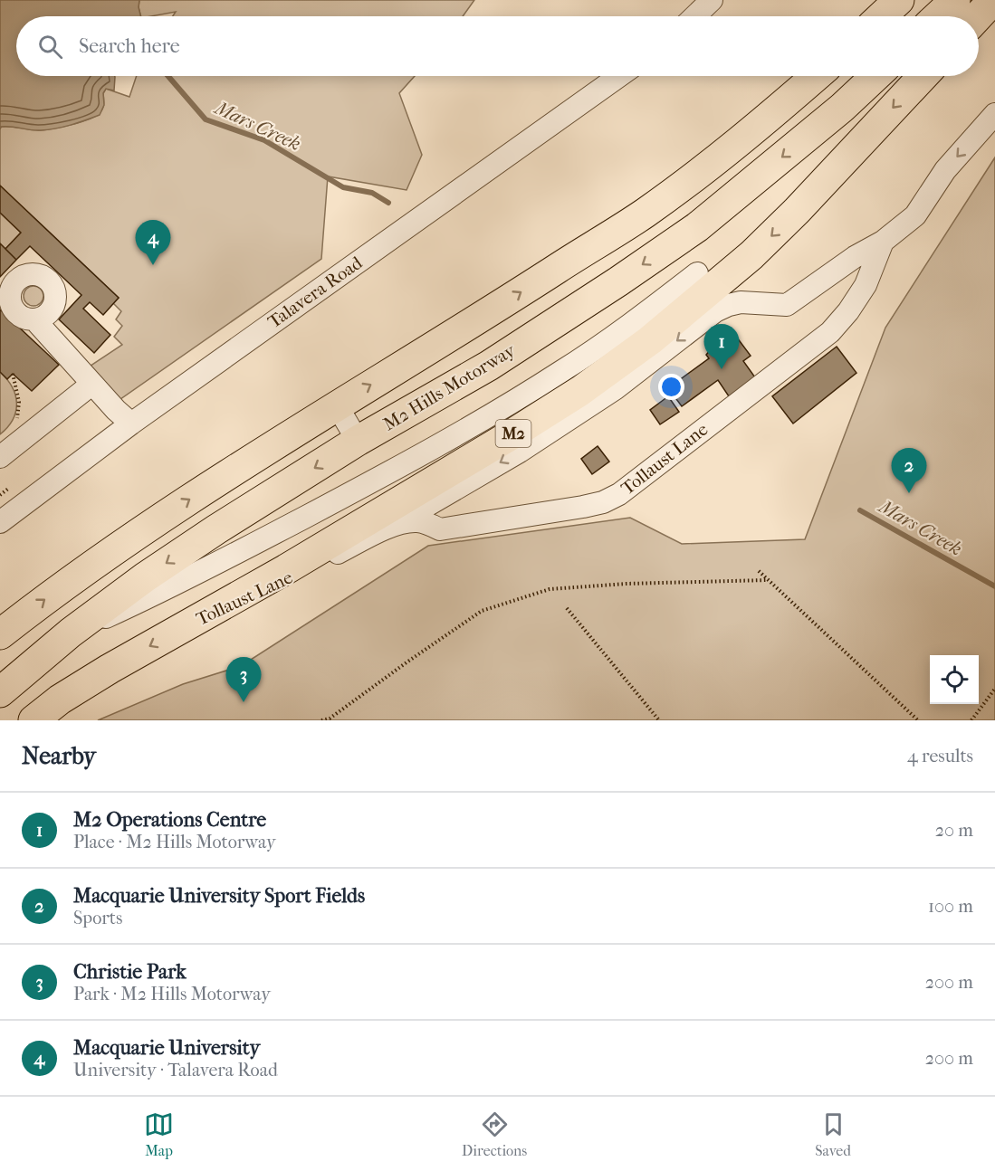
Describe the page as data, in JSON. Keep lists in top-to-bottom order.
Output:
{
  "streets": {
    "highway": ["M2 Hills Motorway", "M2"],
    "street": ["Talavera Road", "Tollaust Lane"]
  },
  "crossings": [
    ["M2", "Tollaust Lane"]
  ],
  "water": ["Mars Creek"],
  "page": {
    "search": "Search here",
    "pins": [
      "4",
      "1",
      "2",
      "3"
    ],
    "heading": ["Nearby", "4 results"],
    "list": [
      {
        "mark": "1",
        "name": "M2 Operations Centre",
        "note": "Place · M2 Hills Motorway",
        "value": "20 m"
      },
      {
        "mark": "2",
        "name": "Macquarie University Sport Fields",
        "note": "Sports",
        "value": "100 m"
      },
      {
        "mark": "3",
        "name": "Christie Park",
        "note": "Park · M2 Hills Motorway",
        "value": "200 m"
      },
      {
        "mark": "4",
        "name": "Macquarie University",
        "note": "University · Talavera Road",
        "value": "200 m"
      }
    ],
    "nav": ["Map", "Directions", "Saved"]
  }
}
